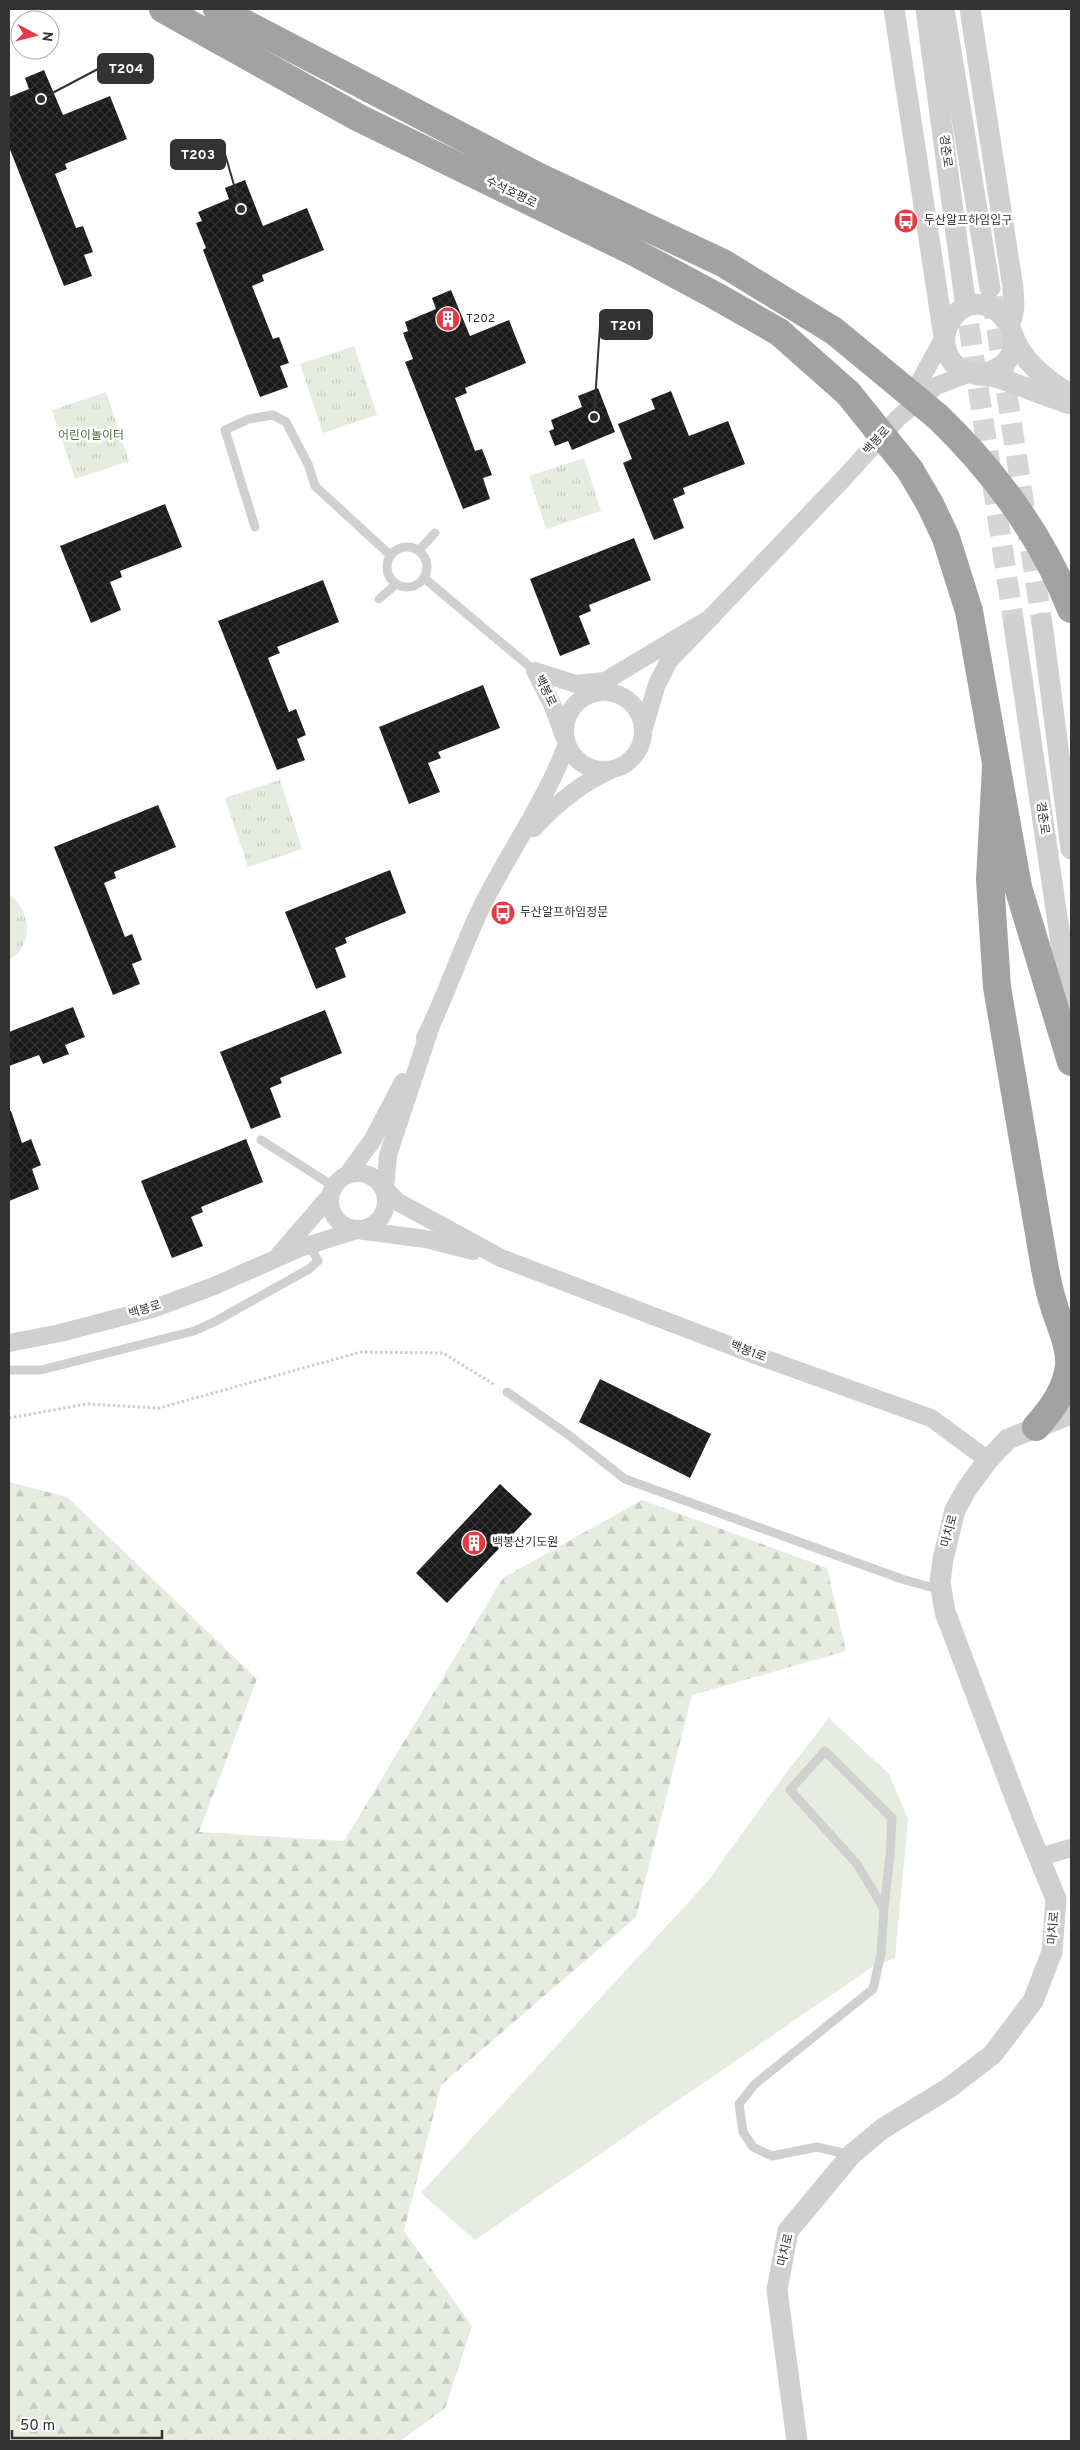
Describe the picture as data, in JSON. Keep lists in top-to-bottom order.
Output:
{
  "streets": {
    "highway": ["수석호평로"],
    "street": [
      "경춘로",
      "백봉로",
      "백봉1로",
      "마치로"
    ]
  },
  "crossings": [
    ["백봉로", "백봉1로"],
    ["백봉1로", "마치로"]
  ],
  "parks": ["어린이놀이터"],
  "places": {
    "other": ["T204", "T203", "T201"],
    "bus stop": ["두산알프하임입구", "두산알프하임정문"],
    "building": ["T202", "백봉산기도원"]
  },
  "scale_bar": "50 m",
  "north": "right"
}
